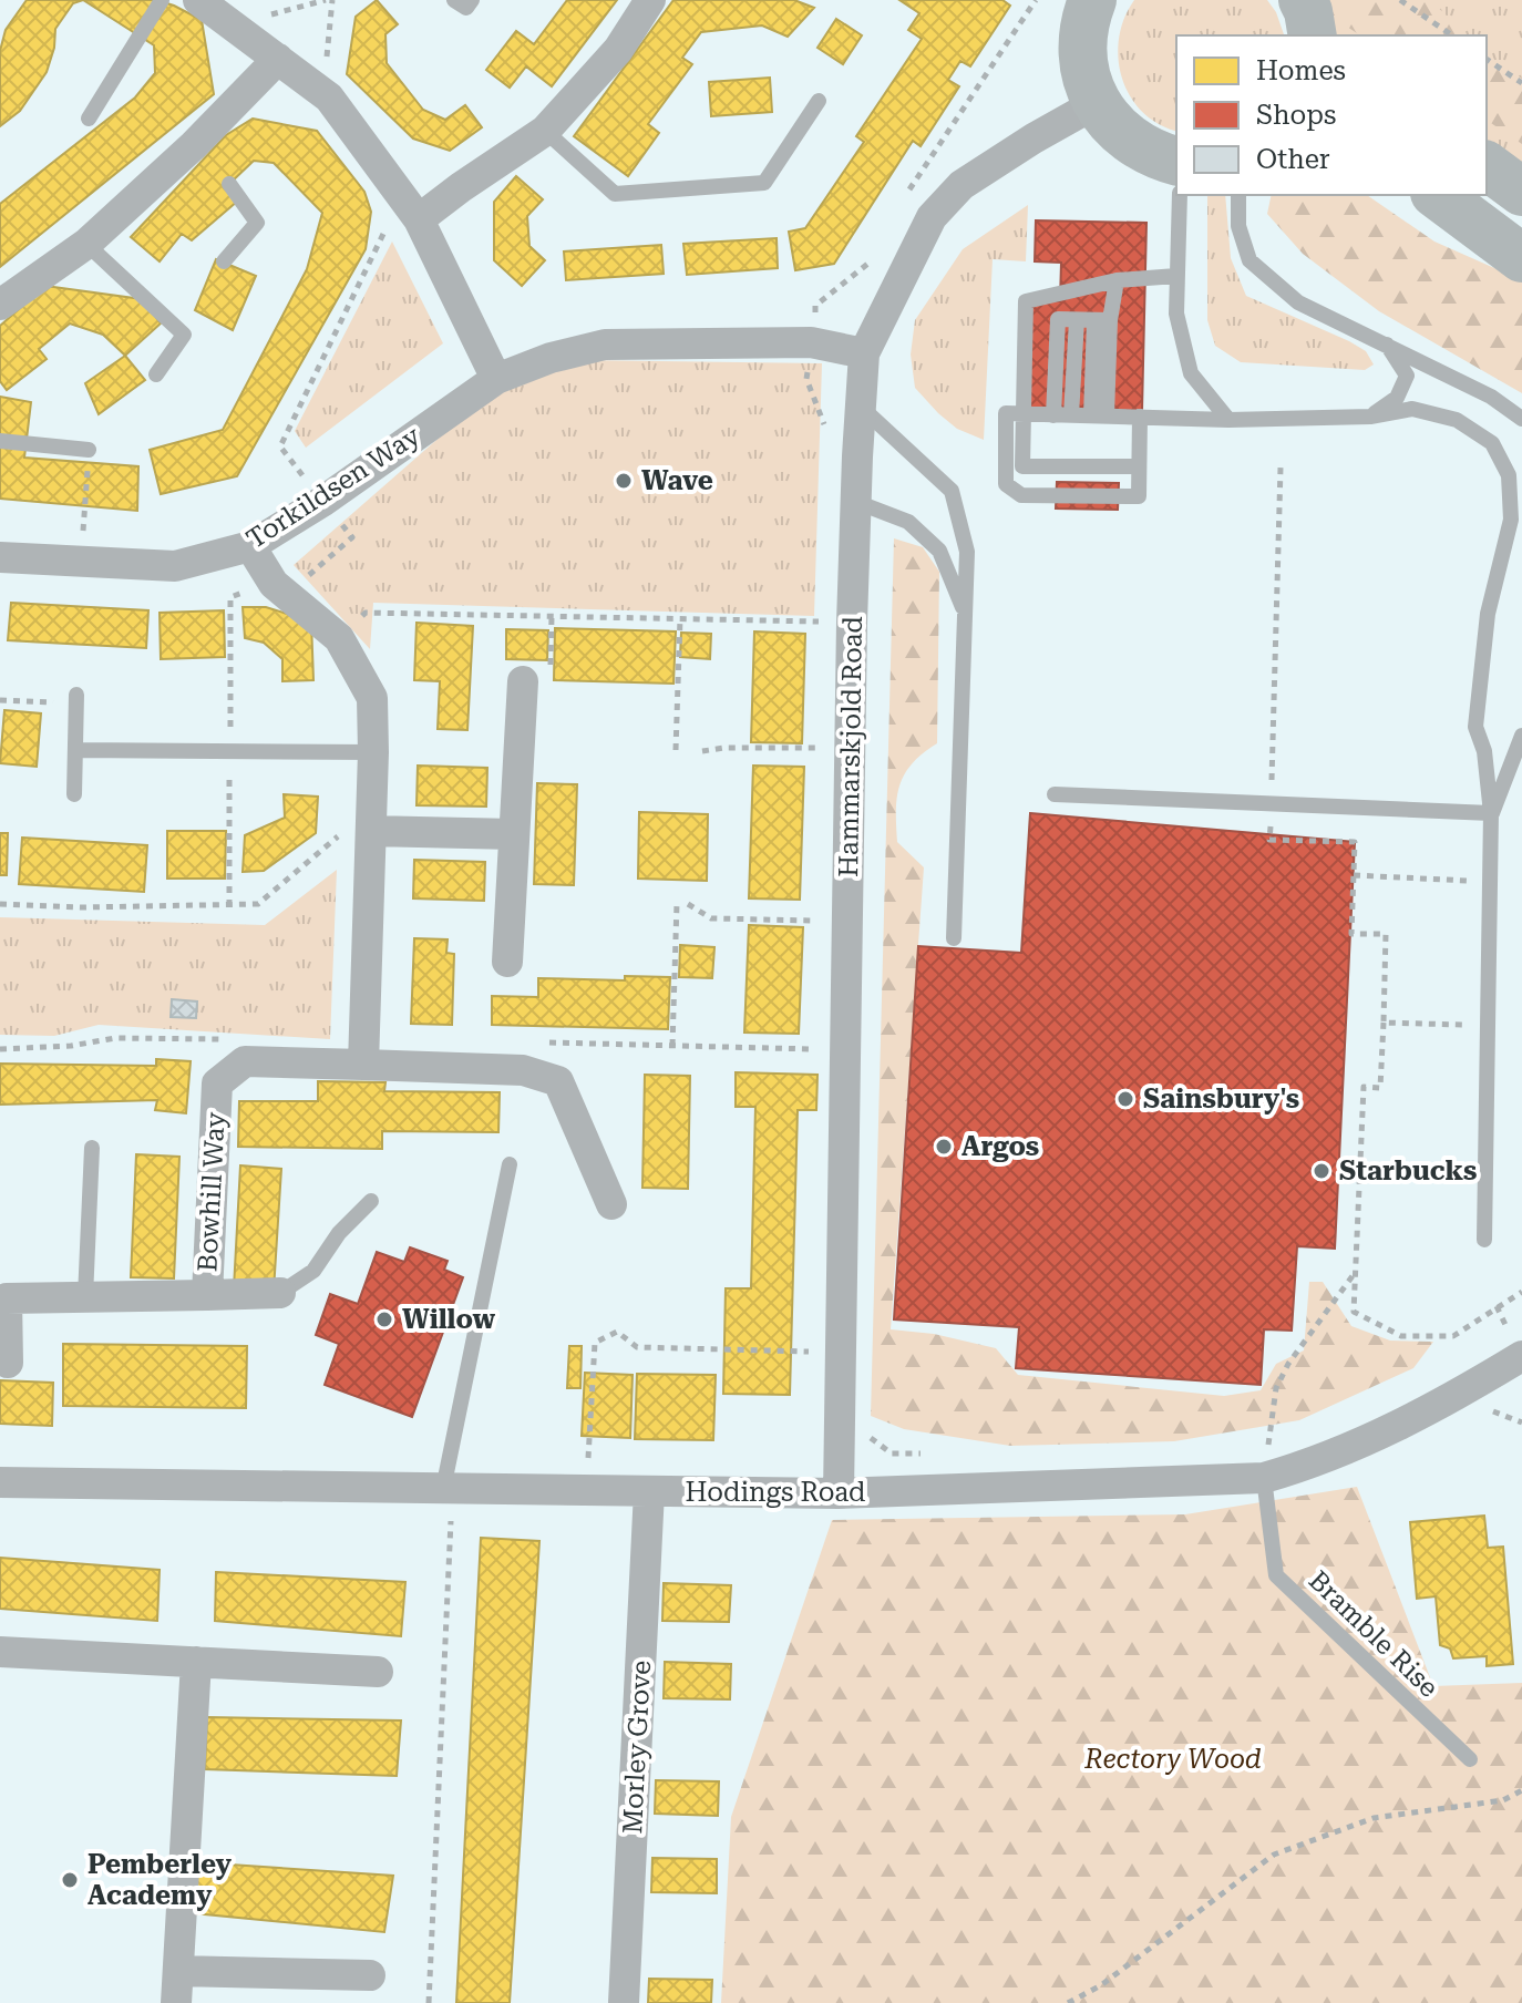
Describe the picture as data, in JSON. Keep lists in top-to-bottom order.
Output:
{
  "streets": {
    "street": [
      "Torkildsen Way",
      "Hammarskjold Road",
      "Bowhill Way",
      "Hodings Road",
      "Morley Grove"
    ],
    "lane": ["Bramble Rise"]
  },
  "crossings": [
    ["Torkildsen Way", "Hammarskjold Road"],
    ["Hammarskjold Road", "Hodings Road"],
    ["Hodings Road", "Bramble Rise"],
    ["Hodings Road", "Morley Grove"]
  ],
  "parks": ["Rectory Wood"],
  "places": [
    "Wave",
    "Sainsbury's",
    "Argos",
    "Starbucks",
    "Willow",
    "Pemberley Academy"
  ],
  "legend": ["Homes", "Shops", "Other"]
}
